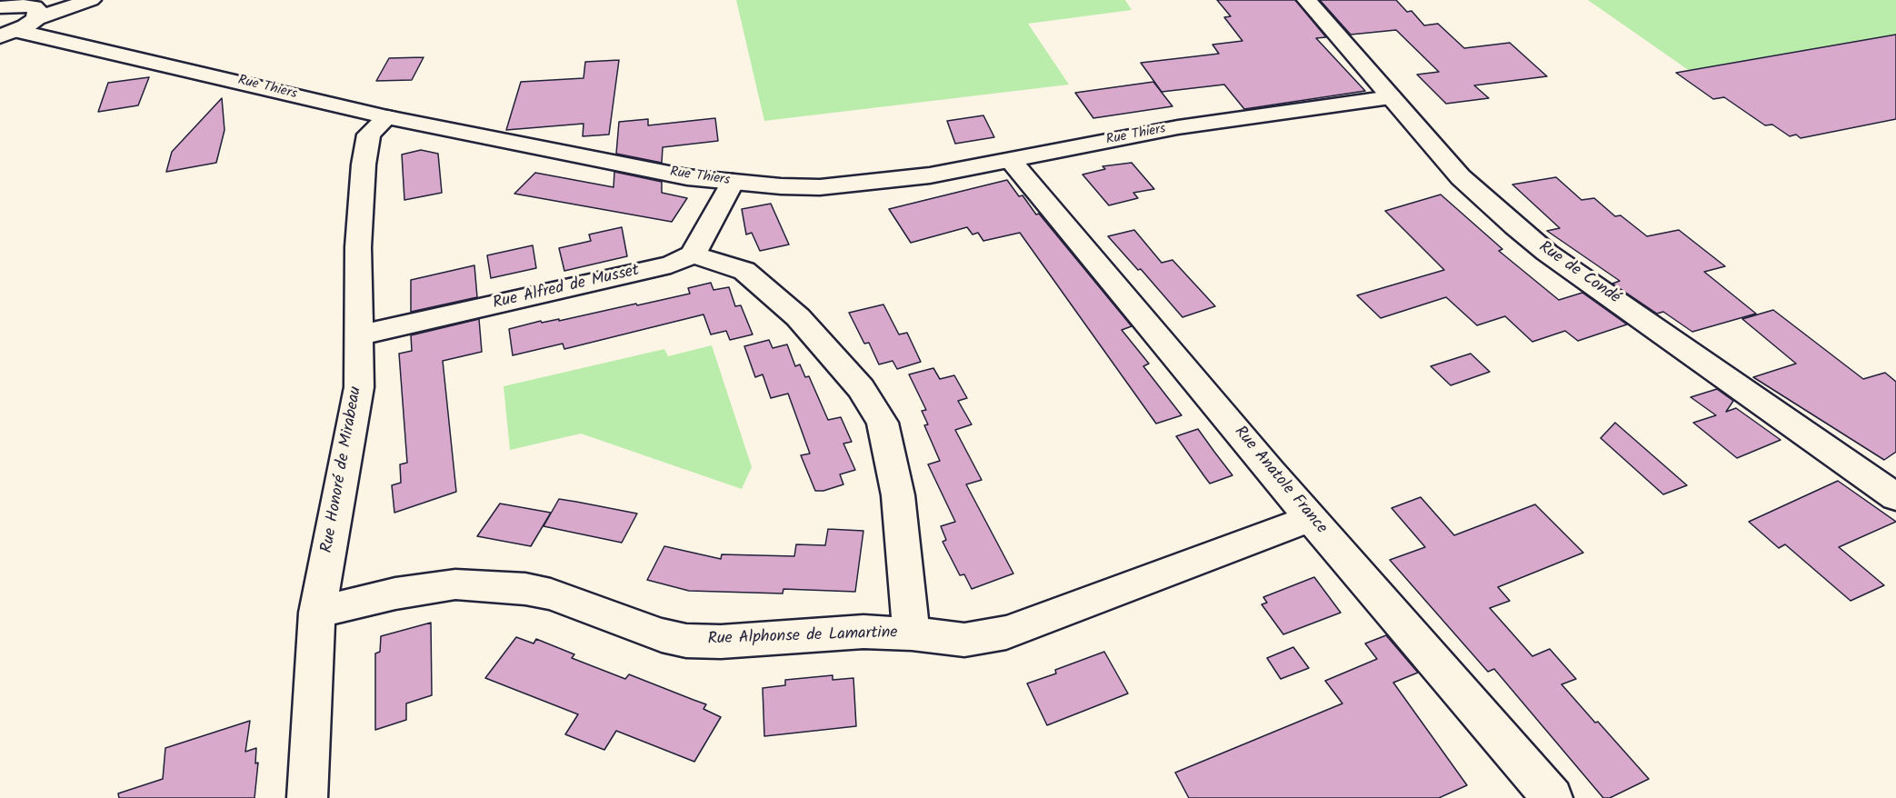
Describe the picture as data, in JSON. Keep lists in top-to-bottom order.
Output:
{
  "streets": {
    "street": [
      "Rue Thiers",
      "Rue de Condé",
      "Rue Alfred de Musset",
      "Rue Honoré de Mirabeau",
      "Rue Anatole France",
      "Rue Alphonse de Lamartine"
    ]
  },
  "crossings": [
    ["Rue Thiers", "Rue de Condé"],
    ["Rue Thiers", "Rue Honoré de Mirabeau"],
    ["Rue Thiers", "Rue Anatole France"],
    ["Rue Alfred de Musset", "Rue Honoré de Mirabeau"],
    ["Rue Honoré de Mirabeau", "Rue Alphonse de Lamartine"],
    ["Rue Anatole France", "Rue Alphonse de Lamartine"]
  ]
}
